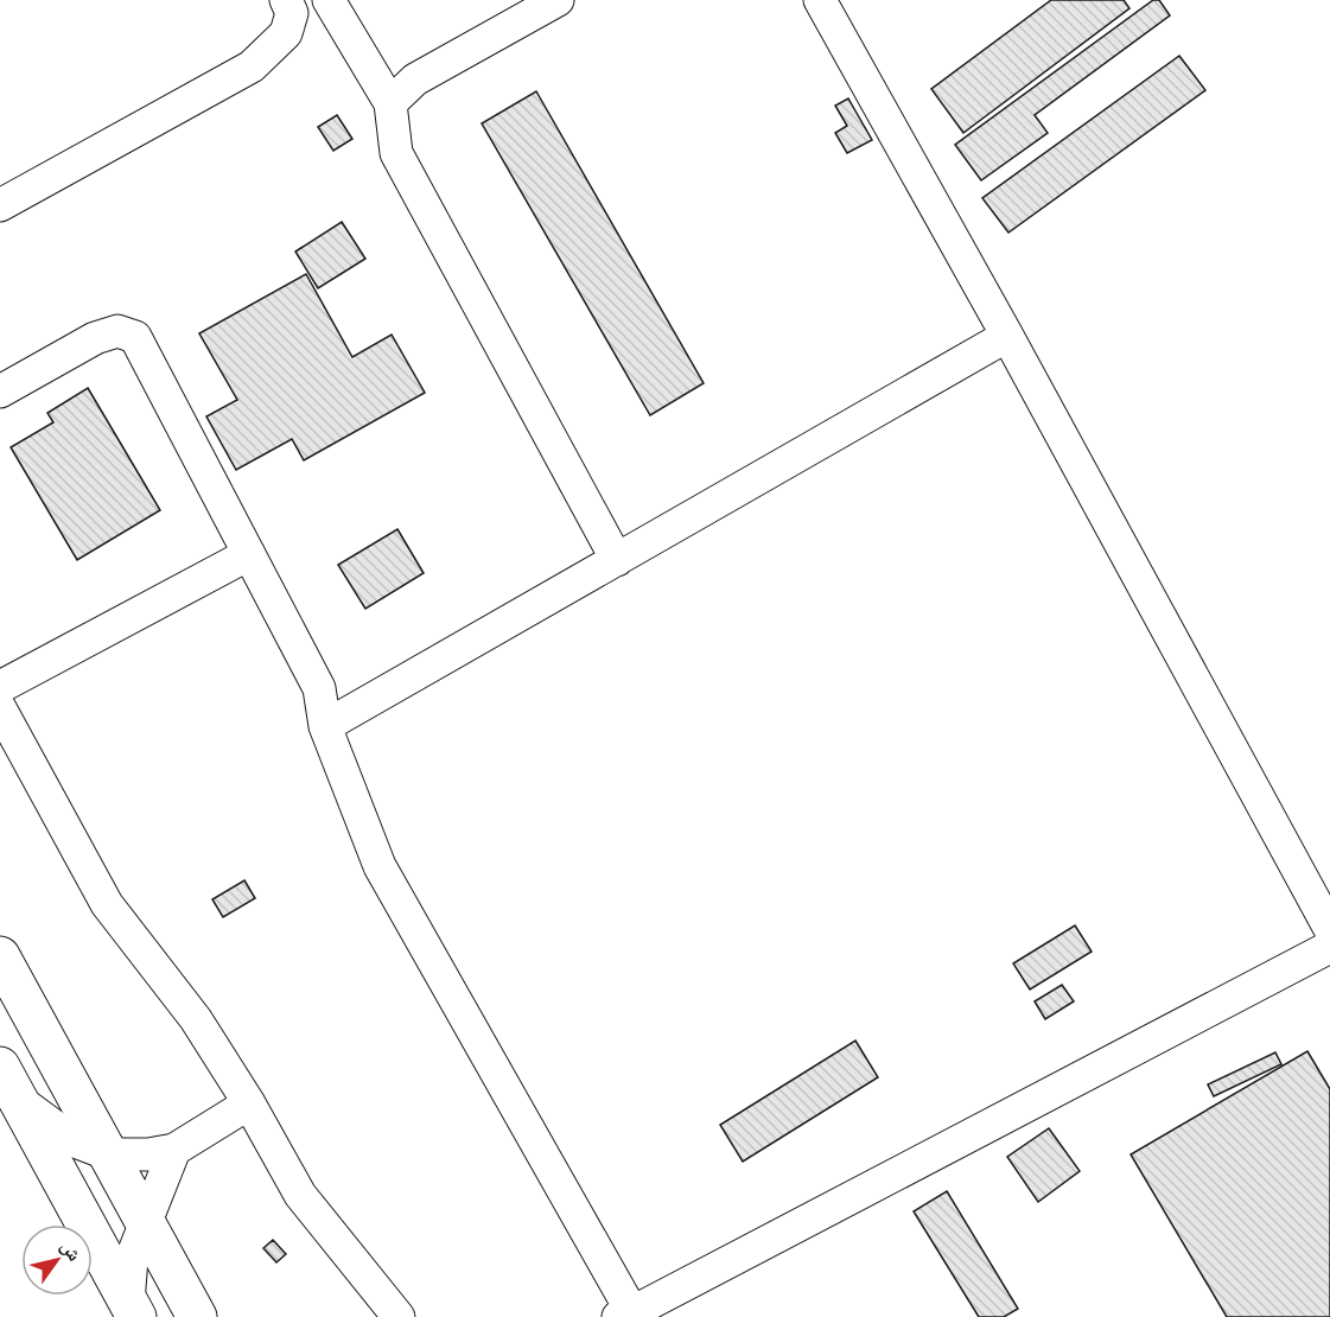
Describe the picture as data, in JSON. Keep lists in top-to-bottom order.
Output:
{
  "north": "top right"
}
